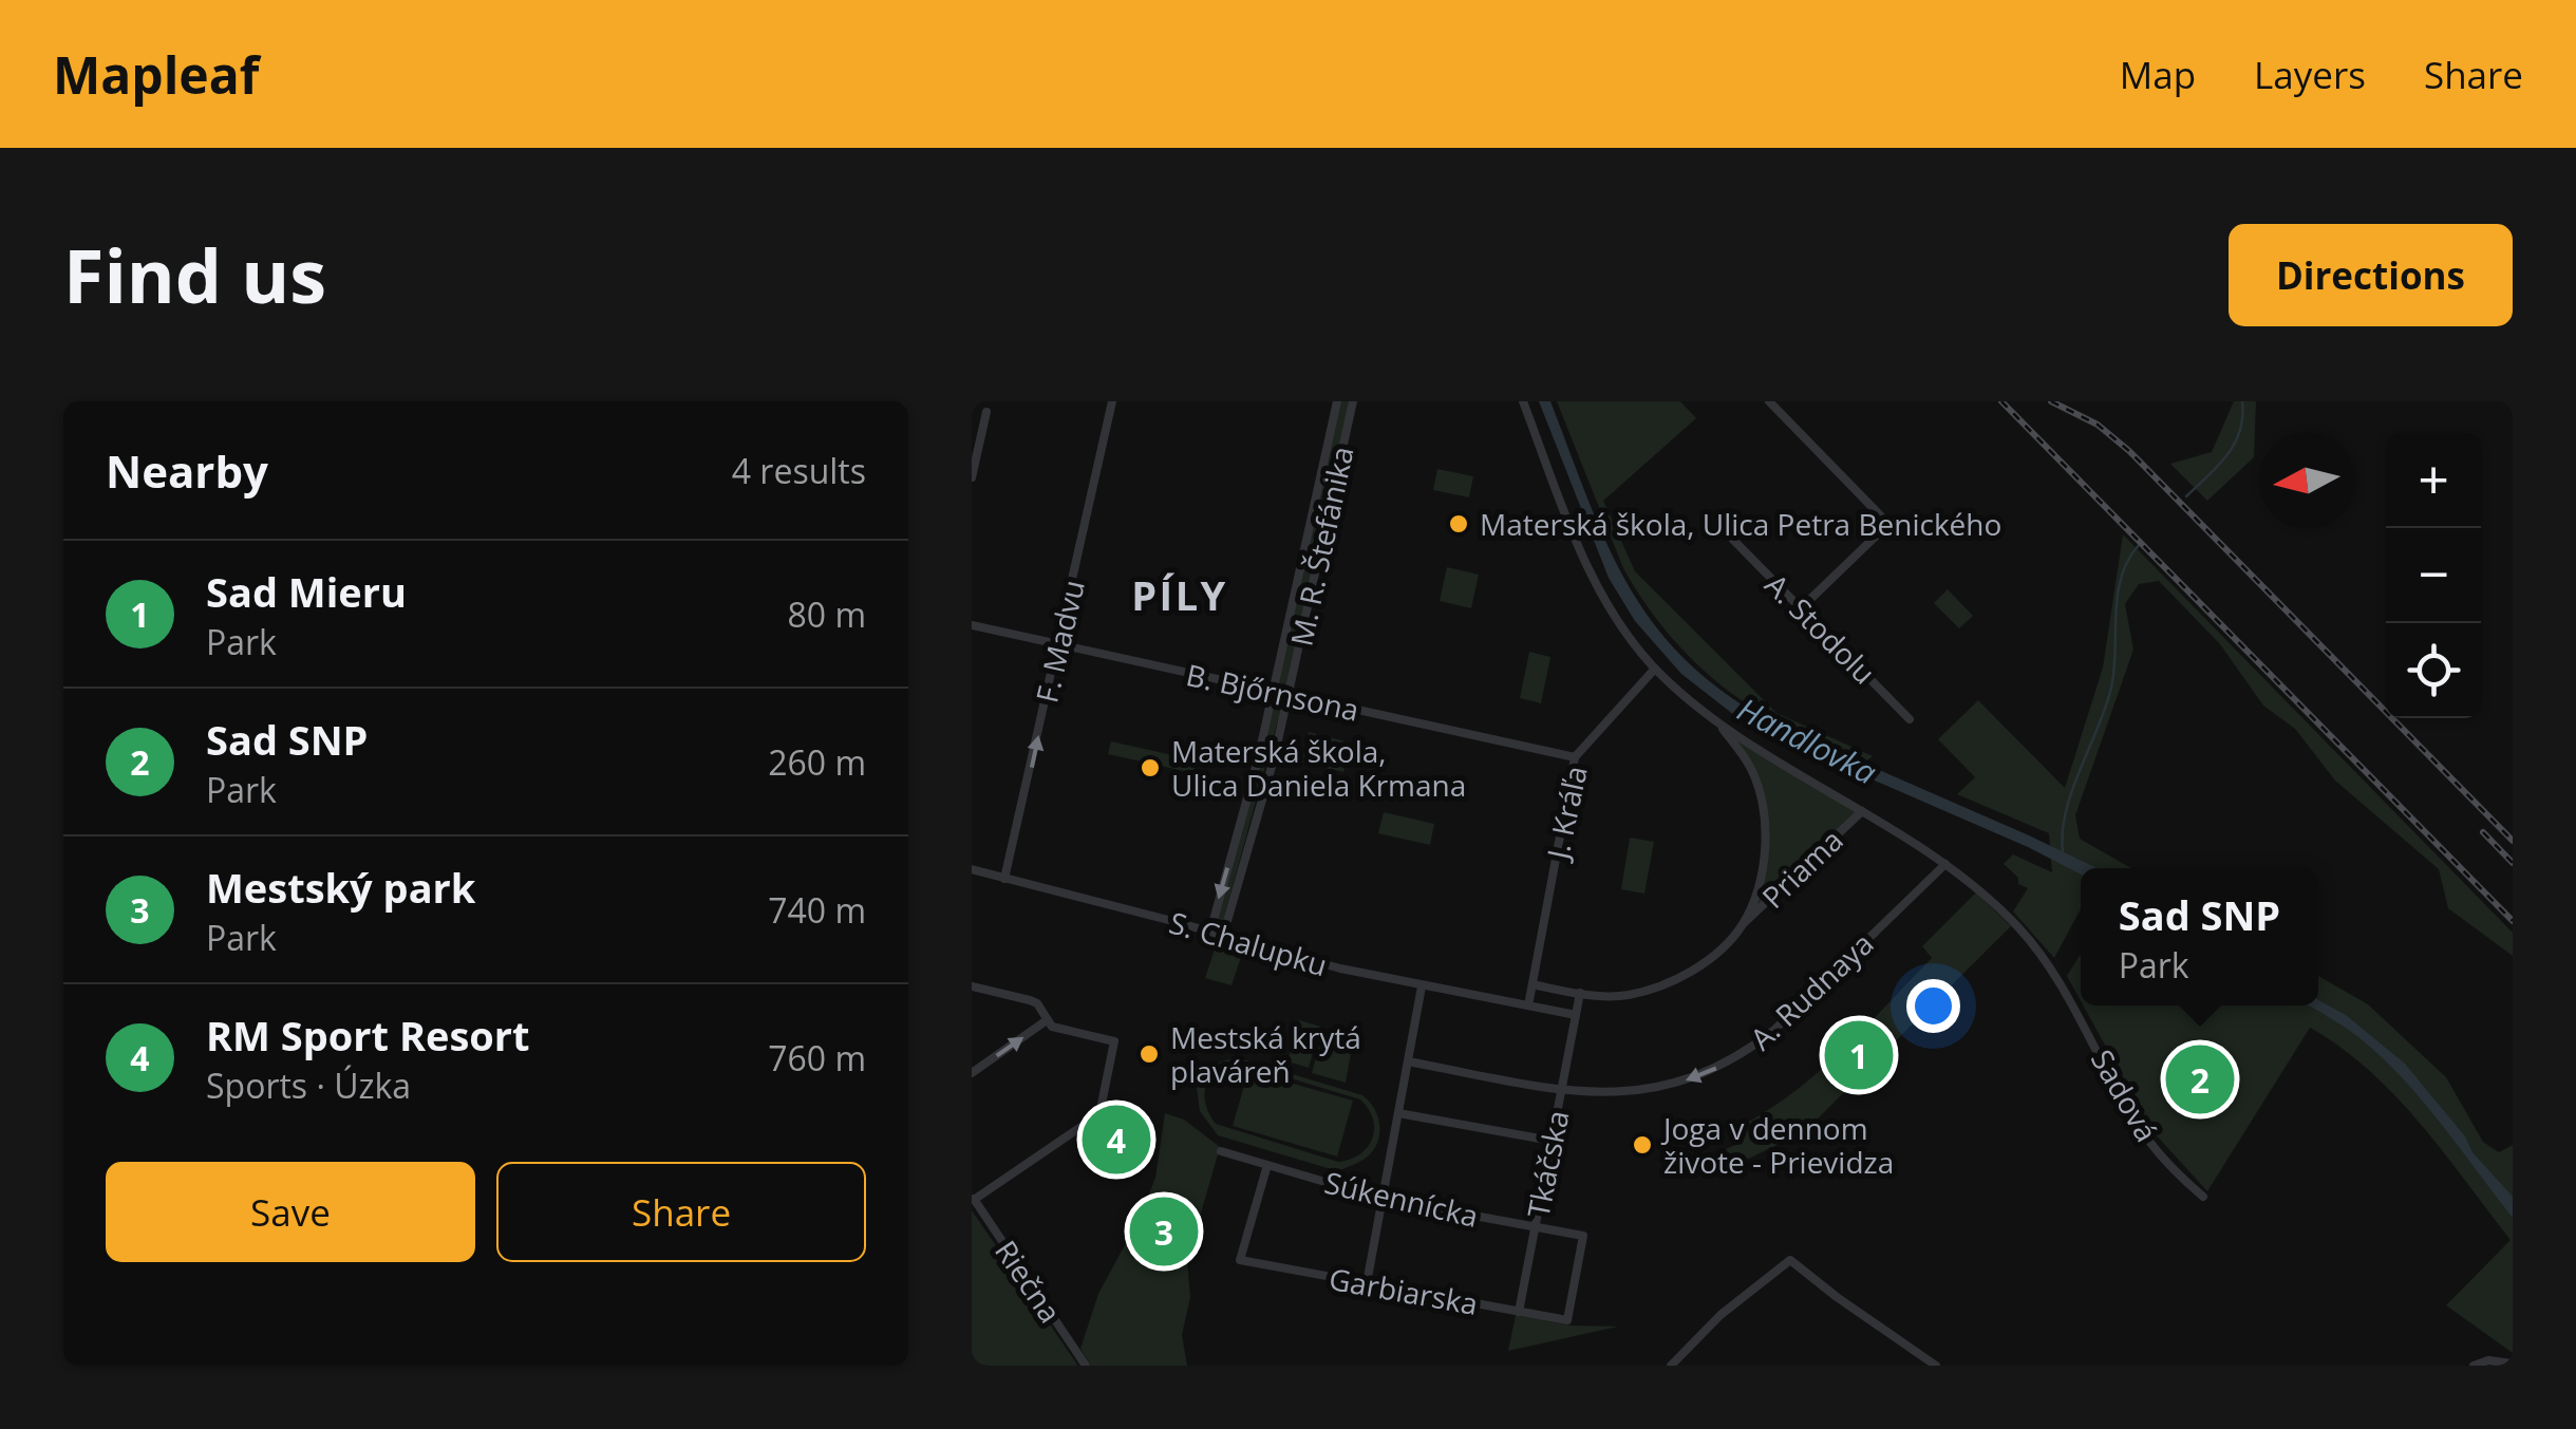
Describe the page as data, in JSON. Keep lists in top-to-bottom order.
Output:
{
  "streets": {
    "street": [
      "M. R. Štefánika",
      "A. Stodolu",
      "F. Madvu",
      "B. Bjőrnsona",
      "J. Kráľa",
      "Priama",
      "S. Chalupku",
      "A. Rudnaya",
      "Sadová",
      "Tkáčska",
      "Súkennícka",
      "Riečna",
      "Garbiarska"
    ]
  },
  "crossings": [
    ["M. R. Štefánika", "B. Bjőrnsona"],
    ["M. R. Štefánika", "S. Chalupku"],
    ["F. Madvu", "B. Bjőrnsona"],
    ["F. Madvu", "S. Chalupku"],
    ["B. Bjőrnsona", "J. Kráľa"],
    ["Priama", "Sadová"],
    ["S. Chalupku", "Tkáčska"],
    ["A. Rudnaya", "Sadová"],
    ["A. Rudnaya", "Tkáčska"],
    ["Tkáčska", "Súkennícka"],
    ["Tkáčska", "Garbiarska"],
    ["Súkennícka", "Garbiarska"]
  ],
  "one_way": ["F. Madvu", "A. Rudnaya"],
  "districts": ["PÍLY"],
  "water": ["Handlovka"],
  "places": [
    "Materská škola, Ulica Petra Benického",
    "Materská škola, Ulica Daniela Krmana",
    "Mestská krytá plaváreň",
    "Joga v dennom živote - Prievidza"
  ],
  "north": "left",
  "page": {
    "header": "Mapleaf",
    "nav": ["Map", "Layers", "Share"],
    "title": "Find us",
    "buttons": [
      "Directions",
      ["Save", "Share"]
    ],
    "heading": ["Nearby", "4 results"],
    "map_buttons": ["+", "−"],
    "list": [
      {
        "mark": "1",
        "name": "Sad Mieru",
        "note": "Park",
        "value": "80 m"
      },
      {
        "mark": "2",
        "name": "Sad SNP",
        "note": "Park",
        "value": "260 m"
      },
      {
        "mark": "3",
        "name": "Mestský park",
        "note": "Park",
        "value": "740 m"
      },
      {
        "mark": "4",
        "name": "RM Sport Resort",
        "note": "Sports · Úzka",
        "value": "760 m"
      }
    ],
    "popup": ["Sad SNP", "Park"],
    "pins": [
      "1",
      "2",
      "4",
      "3"
    ]
  }
}
